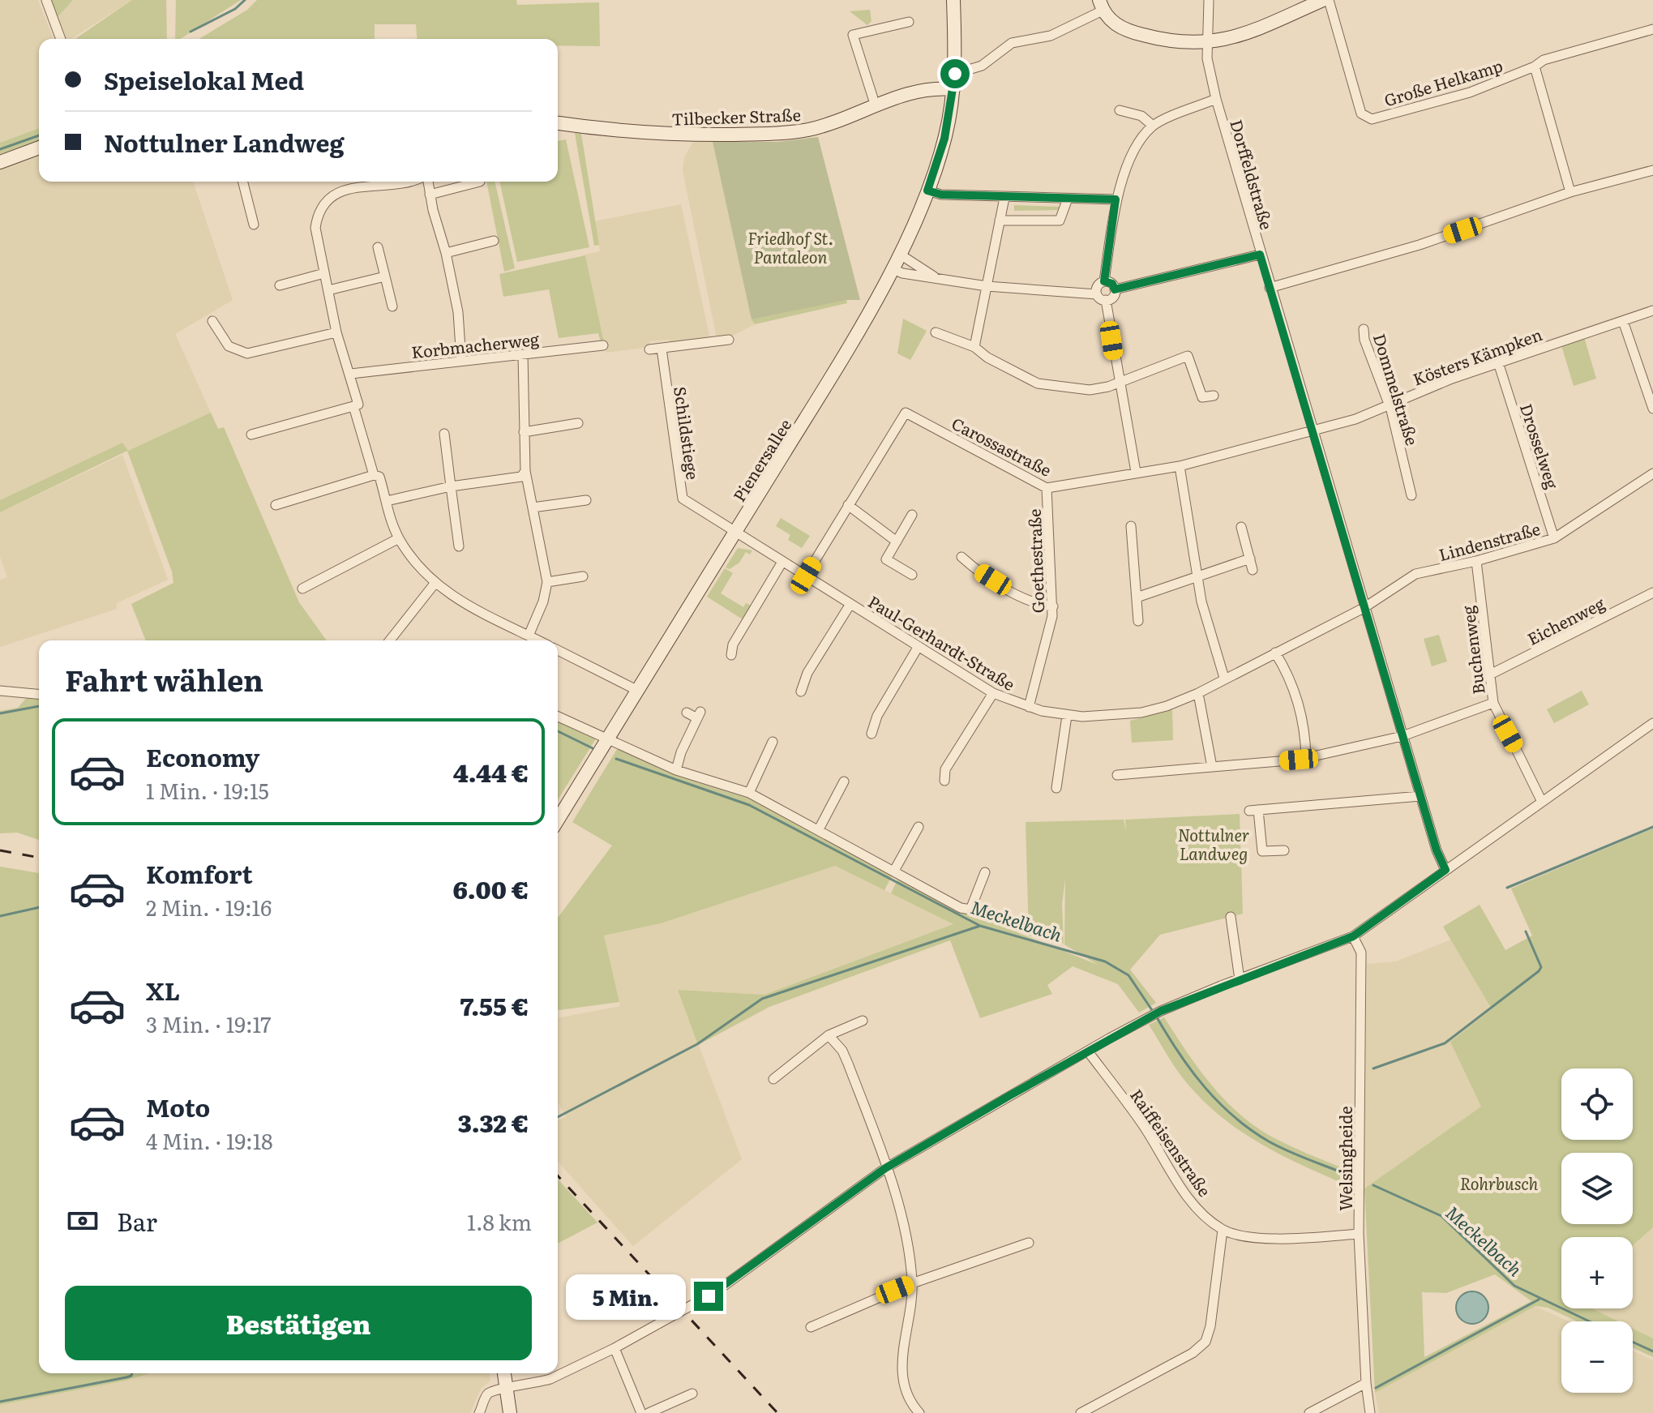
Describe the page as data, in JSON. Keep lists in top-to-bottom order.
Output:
{
  "streets": {
    "main road": ["Tilbecker Straße", "Pienersallee"],
    "street": [
      "Große Helkamp",
      "Dorffeldstraße",
      "Korbmacherweg",
      "Kösters Kämpken",
      "Dommelstraße",
      "Schildstiege",
      "Carossastraße",
      "Drosselweg",
      "Lindenstraße",
      "Goethestraße",
      "Eichenweg",
      "Paul-Gerhardt-Straße",
      "Buchenweg",
      "Raiffeisenstraße",
      "Welsingheide"
    ]
  },
  "crossings": [
    ["Tilbecker Straße", "Pienersallee"],
    ["Dorffeldstraße", "Kösters Kämpken"],
    ["Dorffeldstraße", "Carossastraße"],
    ["Dorffeldstraße", "Lindenstraße"],
    ["Dorffeldstraße", "Paul-Gerhardt-Straße"],
    ["Kösters Kämpken", "Dommelstraße"],
    ["Kösters Kämpken", "Carossastraße"],
    ["Kösters Kämpken", "Drosselweg"],
    ["Schildstiege", "Pienersallee"],
    ["Schildstiege", "Paul-Gerhardt-Straße"],
    ["Carossastraße", "Goethestraße"],
    ["Carossastraße", "Paul-Gerhardt-Straße"],
    ["Drosselweg", "Lindenstraße"],
    ["Pienersallee", "Paul-Gerhardt-Straße"],
    ["Lindenstraße", "Paul-Gerhardt-Straße"],
    ["Lindenstraße", "Buchenweg"],
    ["Goethestraße", "Paul-Gerhardt-Straße"],
    ["Eichenweg", "Buchenweg"],
    ["Raiffeisenstraße", "Welsingheide"]
  ],
  "water": ["Meckelbach"],
  "parks": ["Friedhof St. Pantaleon", "Nottulner Landweg", "Rohrbusch"],
  "page": {
    "banner": ["Speiselokal Med", "Nottulner Landweg"],
    "heading": "Fahrt wählen",
    "list": [
      {
        "name": "Economy",
        "note": "1 Min. · 19:15",
        "value": "4.44 €"
      },
      {
        "name": "Komfort",
        "note": "2 Min. · 19:16",
        "value": "6.00 €"
      },
      {
        "name": "XL",
        "note": "3 Min. · 19:17",
        "value": "7.55 €"
      },
      {
        "name": "Moto",
        "note": "4 Min. · 19:18",
        "value": "3.32 €"
      }
    ],
    "map_buttons": ["+", "−"],
    "pay": ["Bar", "1.8 km"],
    "buttons": "Bestätigen",
    "bubble": "5 Min."
  }
}
